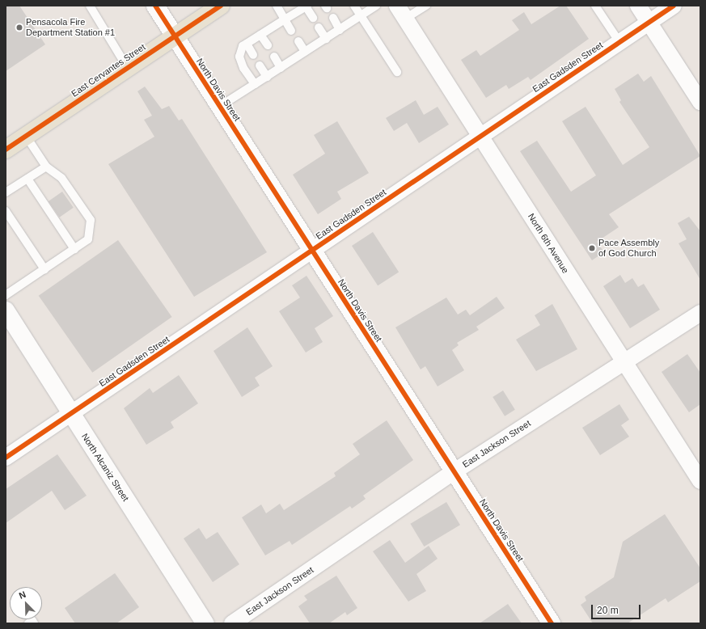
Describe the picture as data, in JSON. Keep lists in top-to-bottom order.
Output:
{
  "streets": {
    "main road": ["East Cervantes Street", "North Davis Street", "North Alcaniz Street"],
    "street": ["East Gadsden Street", "North 6th Avenue", "East Jackson Street"]
  },
  "crossings": [
    ["East Gadsden Street", "North Davis Street"],
    ["East Gadsden Street", "North 6th Avenue"],
    ["East Gadsden Street", "North Alcaniz Street"],
    ["East Cervantes Street", "North Davis Street"],
    ["North Davis Street", "East Jackson Street"],
    ["North 6th Avenue", "East Jackson Street"]
  ],
  "places": ["Pensacola Fire Department Station #1", "Pace Assembly of God Church"],
  "scale_bar": "20 m",
  "north": "top left"
}
